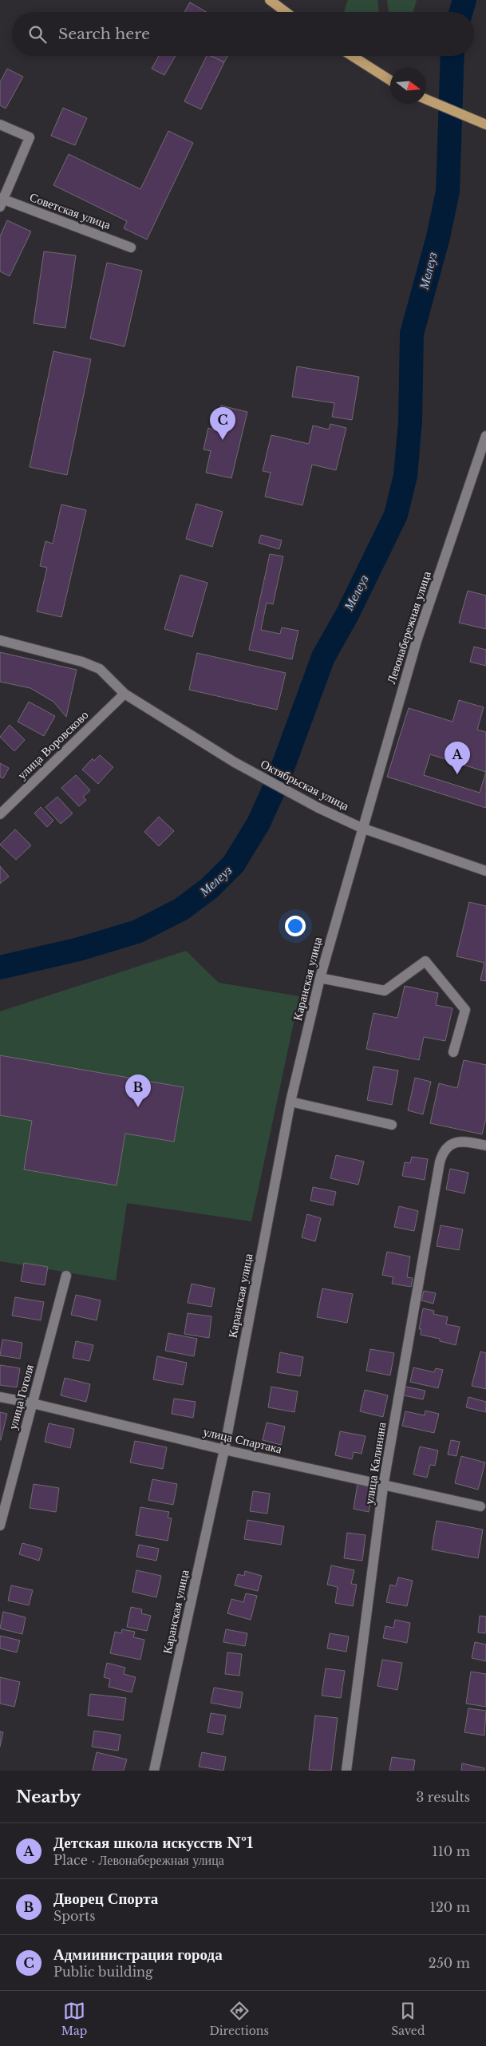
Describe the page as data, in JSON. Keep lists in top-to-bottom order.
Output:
{
  "streets": {
    "street": [
      "Советская улица",
      "Левонабережная улица",
      "улица Воровсково",
      "Октябрьская улица",
      "Каранская улица",
      "улица Гоголя",
      "улица Спартака",
      "улица Калинина"
    ]
  },
  "crossings": [
    ["Левонабережная улица", "Октябрьская улица"],
    ["Левонабережная улица", "Каранская улица"],
    ["улица Воровсково", "Октябрьская улица"],
    ["Октябрьская улица", "Каранская улица"],
    ["Каранская улица", "улица Спартака"],
    ["улица Гоголя", "улица Спартака"],
    ["улица Спартака", "улица Калинина"]
  ],
  "water": ["Мелеуз"],
  "north": "right",
  "page": {
    "search": "Search here",
    "pins": ["C", "A", "B"],
    "heading": ["Nearby", "3 results"],
    "list": [
      {
        "mark": "A",
        "name": "Детская школа искусств №1",
        "note": "Place · Левонабережная улица",
        "value": "110 m"
      },
      {
        "mark": "B",
        "name": "Дворец Спорта",
        "note": "Sports",
        "value": "120 m"
      },
      {
        "mark": "C",
        "name": "Адмиинистрация города",
        "note": "Public building",
        "value": "250 m"
      }
    ],
    "nav": ["Map", "Directions", "Saved"]
  }
}
